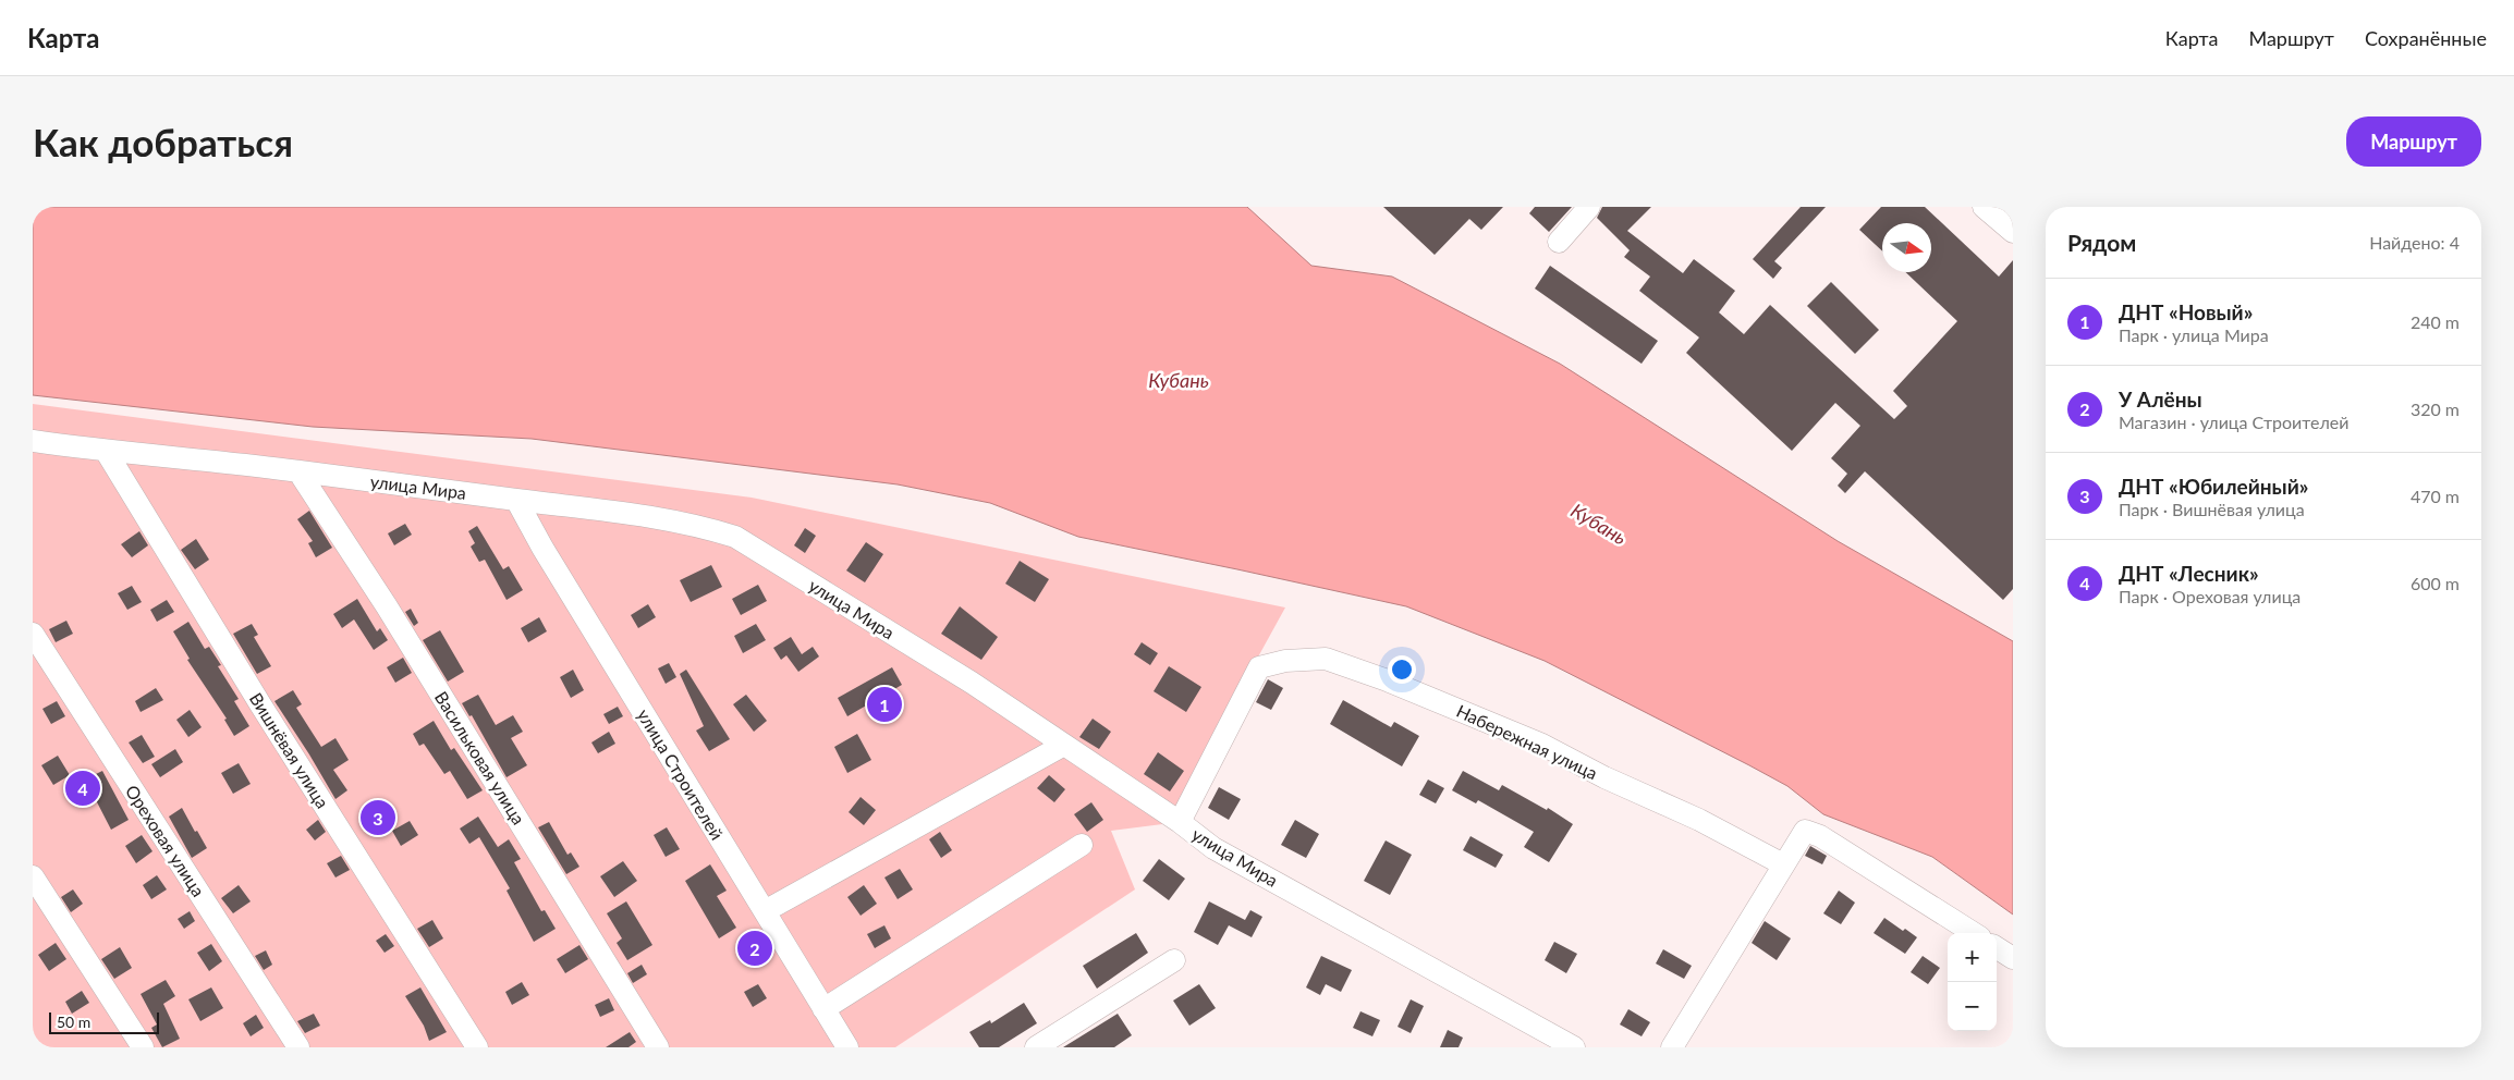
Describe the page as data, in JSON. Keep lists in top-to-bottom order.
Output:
{
  "streets": {
    "street": [
      "улица Мира",
      "Набережная улица",
      "Вишнёвая улица",
      "Васильковая улица",
      "улица Строителей",
      "Ореховая улица"
    ]
  },
  "crossings": [
    ["улица Мира", "Набережная улица"],
    ["улица Мира", "Вишнёвая улица"],
    ["улица Мира", "Васильковая улица"],
    ["улица Мира", "улица Строителей"]
  ],
  "water": ["Кубань"],
  "scale_bar": "50 m",
  "north": "right",
  "page": {
    "header": "Карта",
    "nav": ["Карта", "Маршрут", "Сохранённые"],
    "buttons": "Маршрут",
    "title": "Как добраться",
    "heading": ["Рядом", "Найдено: 4"],
    "list": [
      {
        "mark": "1",
        "name": "ДНТ «Новый»",
        "note": "Парк · улица Мира",
        "value": "240 m"
      },
      {
        "mark": "2",
        "name": "У Алёны",
        "note": "Магазин · улица Строителей",
        "value": "320 m"
      },
      {
        "mark": "3",
        "name": "ДНТ «Юбилейный»",
        "note": "Парк · Вишнёвая улица",
        "value": "470 m"
      },
      {
        "mark": "4",
        "name": "ДНТ «Лесник»",
        "note": "Парк · Ореховая улица",
        "value": "600 m"
      }
    ],
    "pins": [
      "1",
      "4",
      "3",
      "2"
    ],
    "map_buttons": ["+", "−"],
    "scale": "50 m"
  }
}
